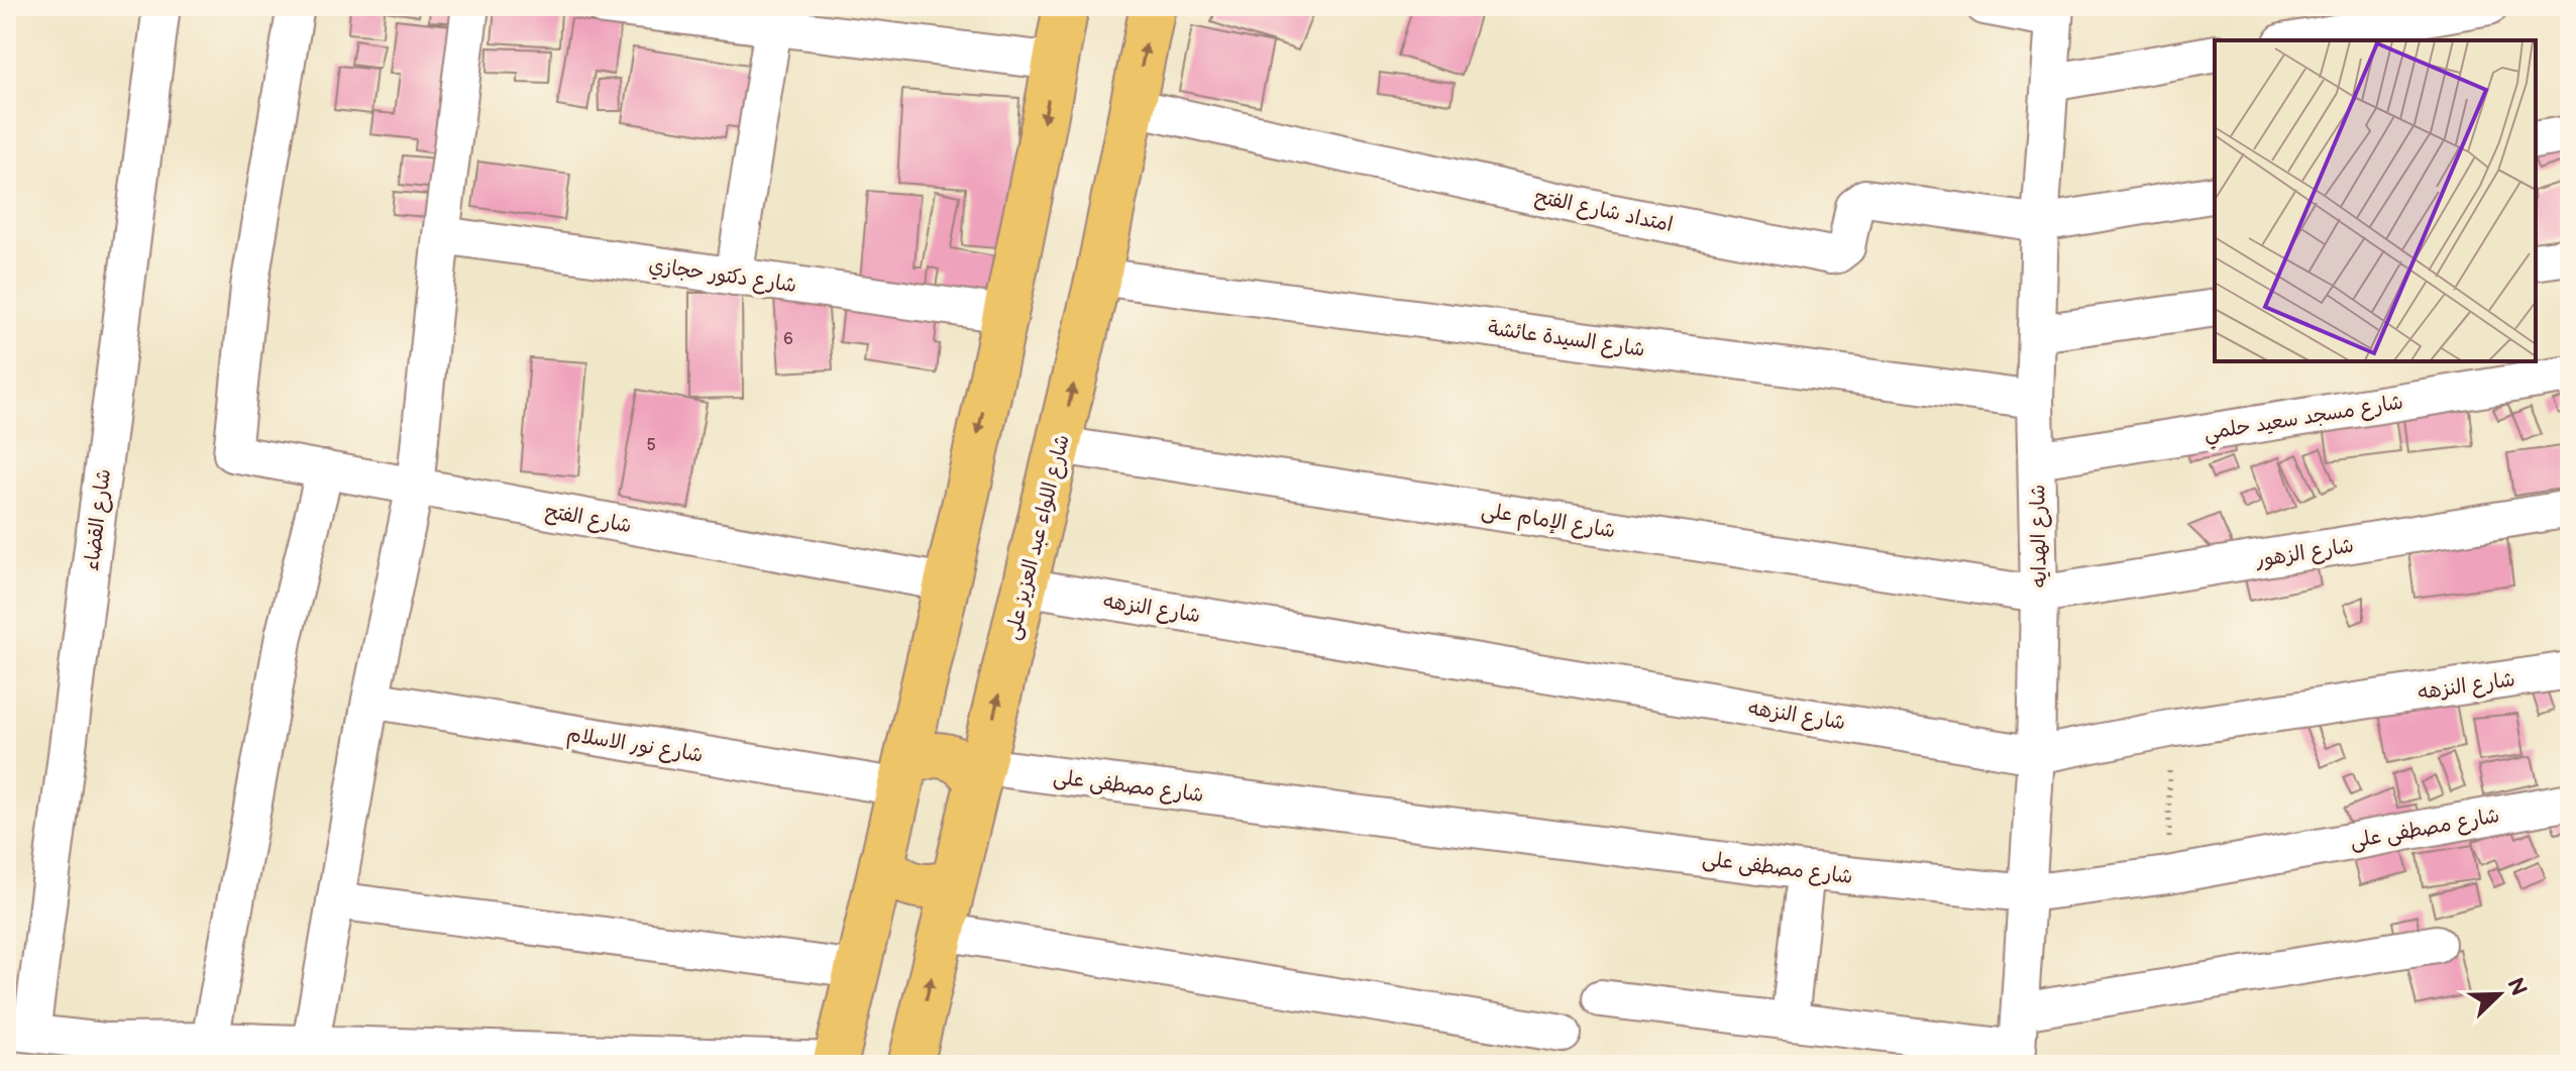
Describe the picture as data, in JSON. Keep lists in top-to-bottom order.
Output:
{
  "streets": {
    "main road": ["شارع اللواء عبد العزيز على"],
    "street": [
      "امتداد شارع الفتح",
      "شارع دكتور حجازي",
      "شارع السيدة عائشة",
      "شارع مسجد سعيد حلمي",
      "شارع الفتح",
      "شارع القضاء",
      "شارع الإمام على",
      "شارع الهدايه",
      "شارع الزهور",
      "شارع النزهه",
      "شارع نور الاسلام",
      "شارع مصطفى على"
    ]
  },
  "crossings": [
    ["امتداد شارع الفتح", "شارع الهدايه"],
    ["امتداد شارع الفتح", "شارع اللواء عبد العزيز على"],
    ["شارع السيدة عائشة", "شارع الهدايه"],
    ["شارع السيدة عائشة", "شارع اللواء عبد العزيز على"],
    ["شارع مسجد سعيد حلمي", "شارع الهدايه"],
    ["شارع الإمام على", "شارع الهدايه"],
    ["شارع الإمام على", "شارع اللواء عبد العزيز على"],
    ["شارع الإمام على", "شارع الزهور"],
    ["شارع الهدايه", "شارع الزهور"],
    ["شارع الهدايه", "شارع النزهه"],
    ["شارع الهدايه", "شارع مصطفى على"],
    ["شارع اللواء عبد العزيز على", "شارع النزهه"],
    ["شارع اللواء عبد العزيز على", "شارع مصطفى على"]
  ],
  "house_numbers": ["6", "5"],
  "north": "top right"
}
